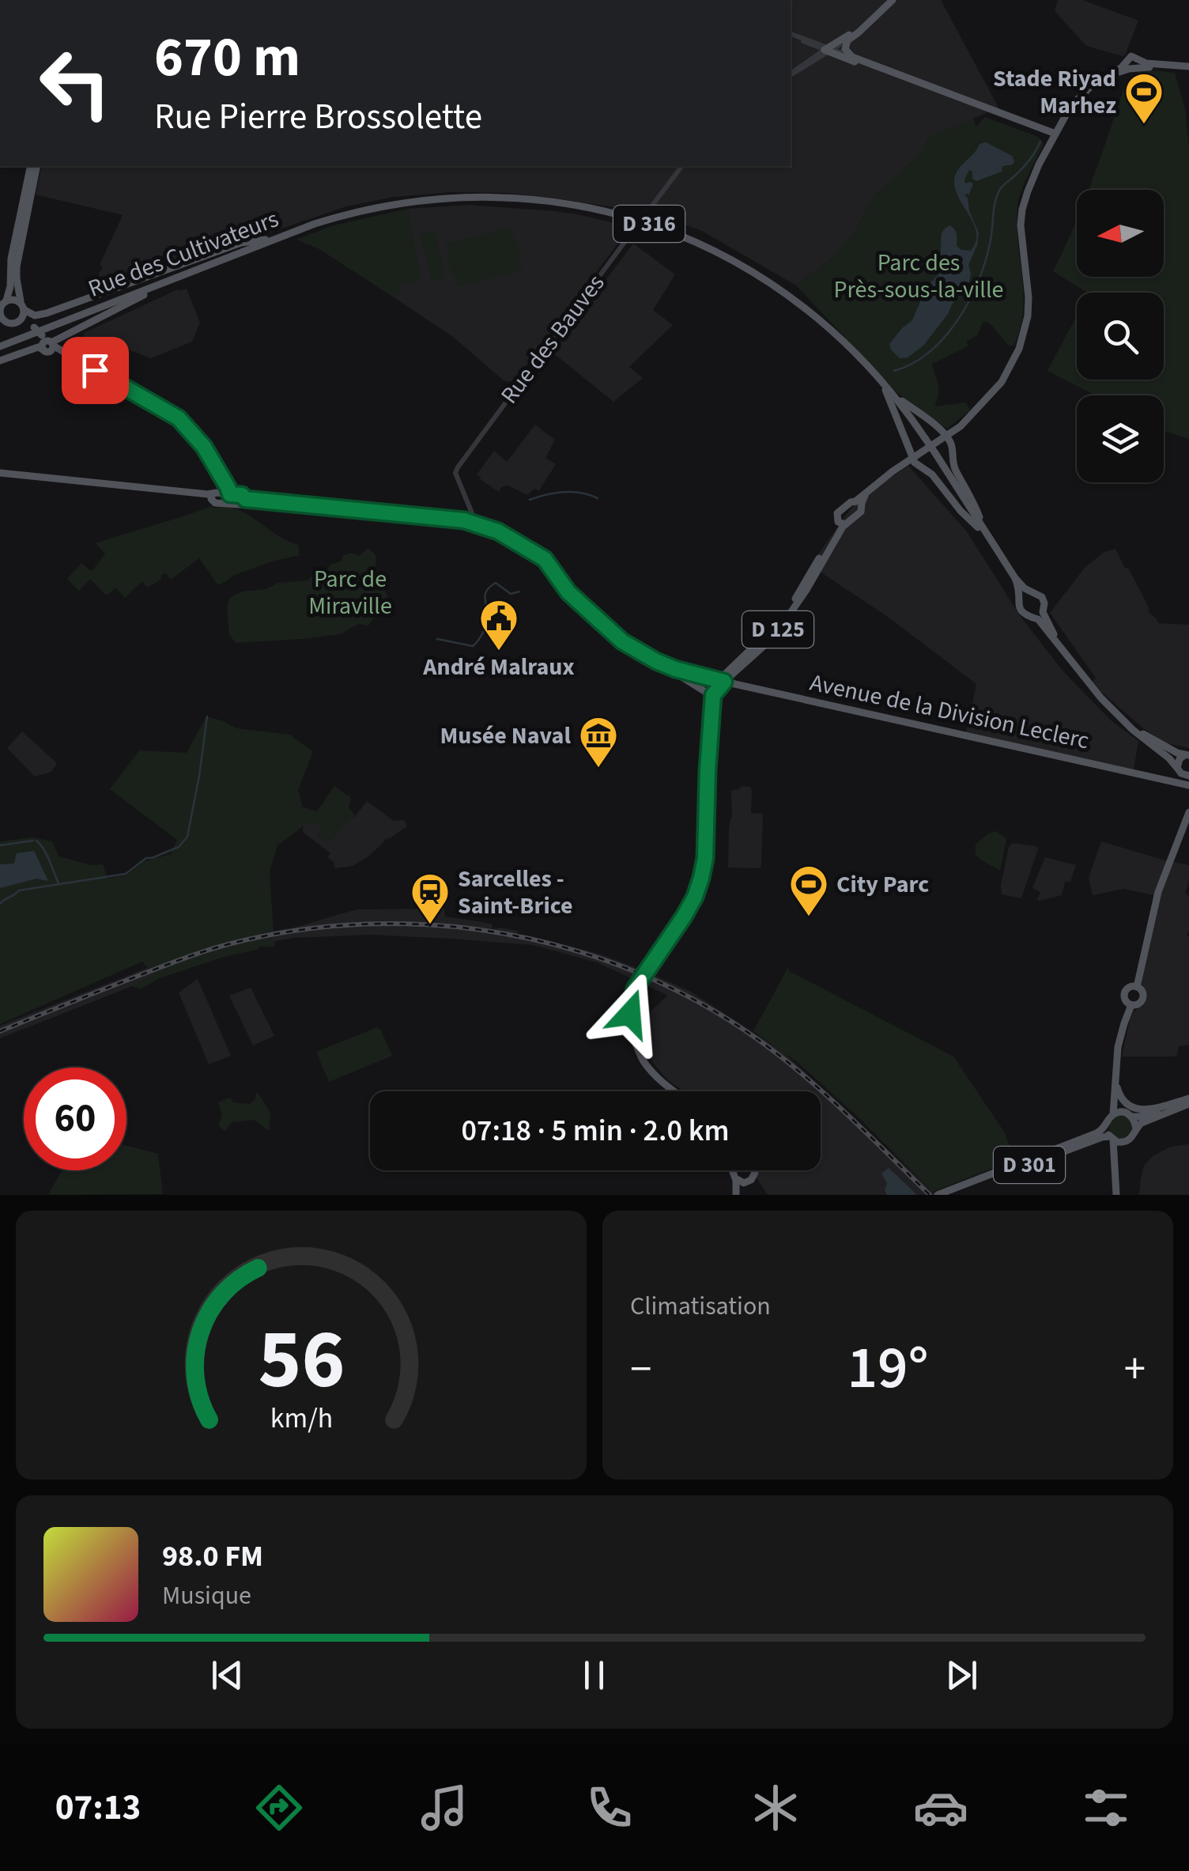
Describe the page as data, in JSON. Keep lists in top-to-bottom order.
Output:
{
  "streets": {
    "main road": [
      "D 316",
      "Rue des Cultivateurs",
      "D 125",
      "Avenue de la Division Leclerc",
      "D 301"
    ],
    "street": ["Rue des Bauves"]
  },
  "crossings": [
    ["D 316", "Rue des Cultivateurs"],
    ["D 125", "Avenue de la Division Leclerc"]
  ],
  "parks": ["Parc des Près-sous-la-ville", "Parc de Miraville"],
  "places": {
    "sports": ["Stade Riyad Marhez", "City Parc"],
    "public building": ["André Malraux"],
    "museum": ["Musée Naval"],
    "station": ["Sarcelles - Saint-Brice"]
  },
  "north": "left",
  "page": {
    "turn": ["670 m", "Rue Pierre Brossolette"],
    "limit": "60",
    "trip": "07:18 · 5 min · 2.0 km",
    "tile": "Climatisation",
    "heat": ["−", "19°", "+"],
    "song": ["98.0 FM", "Musique"],
    "tabs": "07:13",
    "gauge": ["56", "km/h"]
  }
}
